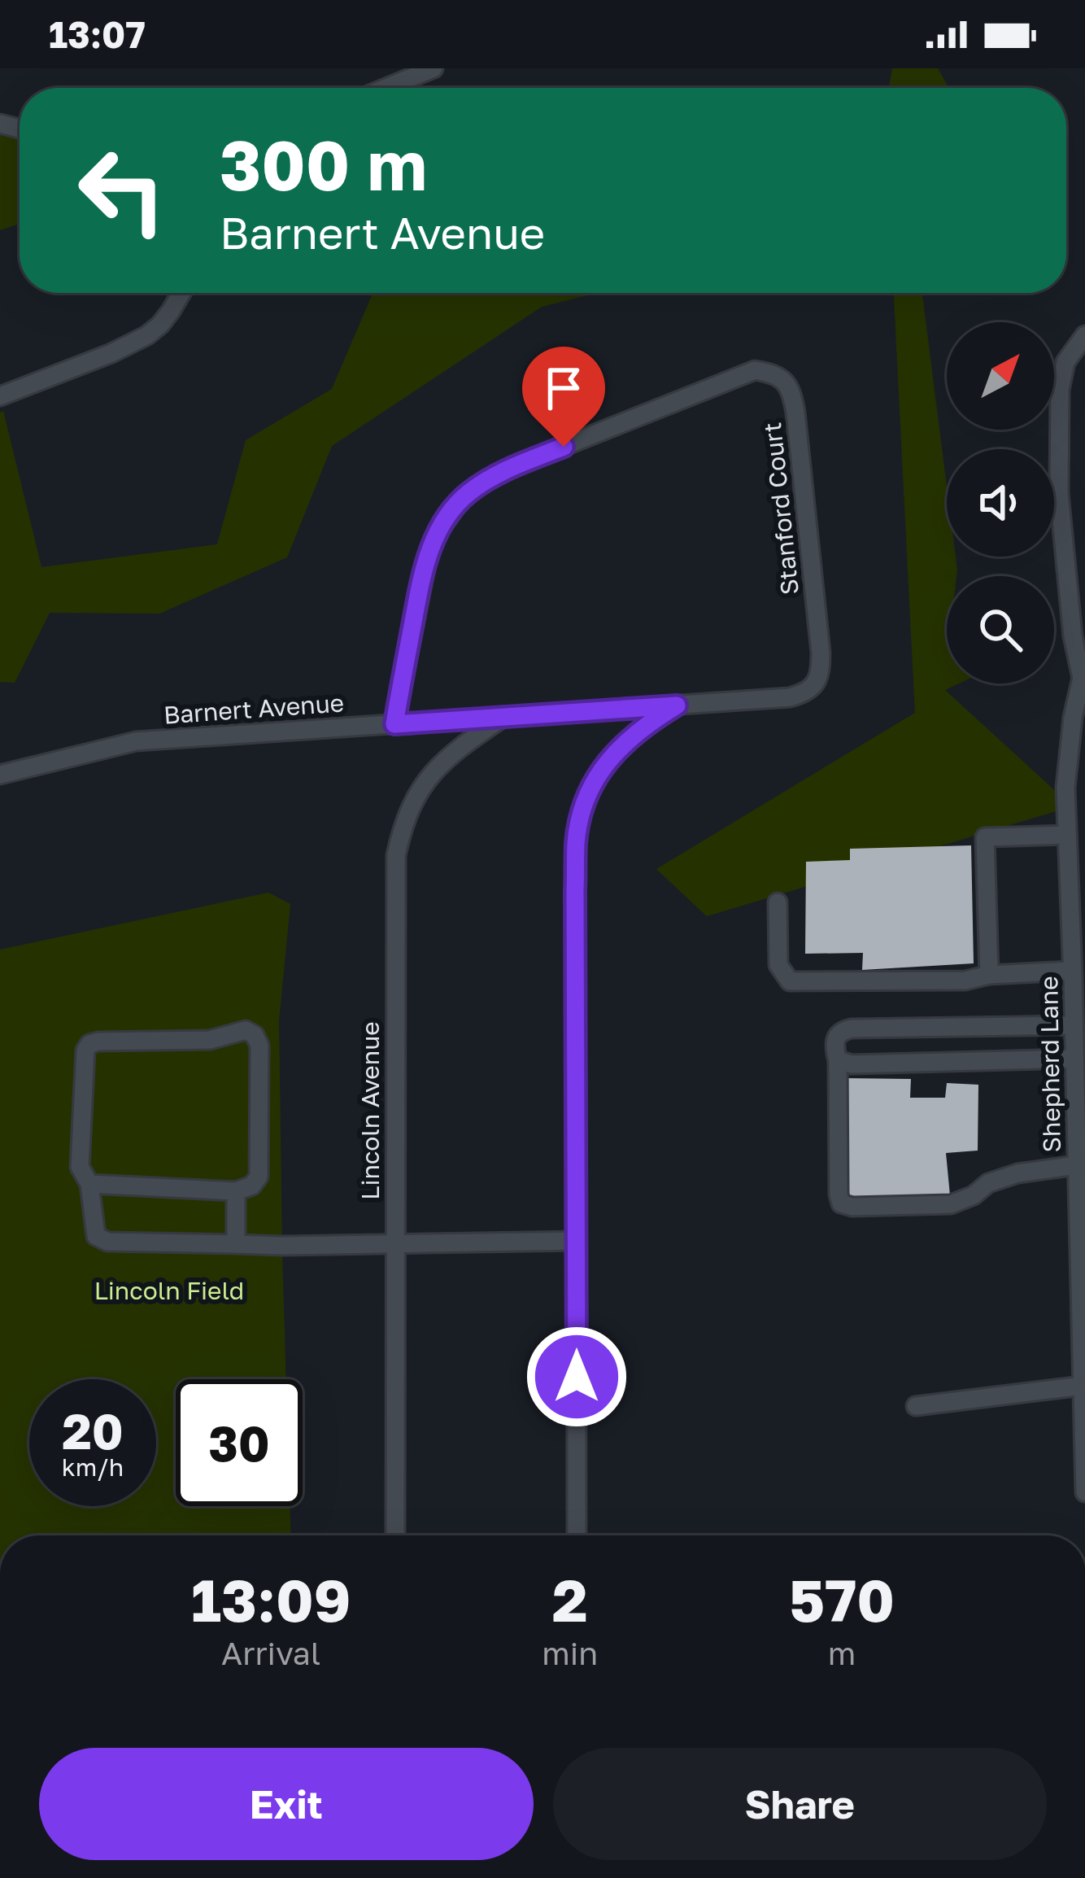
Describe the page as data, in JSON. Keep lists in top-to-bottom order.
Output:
{
  "streets": {
    "street": [
      "Stanford Court",
      "Barnert Avenue",
      "Shepherd Lane",
      "Lincoln Avenue"
    ]
  },
  "crossings": [
    ["Stanford Court", "Barnert Avenue"],
    ["Barnert Avenue", "Lincoln Avenue"]
  ],
  "parks": ["Lincoln Field"],
  "north": "top right",
  "page": {
    "status": "13:07",
    "turn": ["300 m", "Barnert Avenue"],
    "speed": "20 km/h",
    "limit": "30",
    "eta": [
      "13:09",
      "Arrival",
      "2",
      "min",
      "570",
      "m"
    ],
    "buttons": ["Exit", "Share"]
  }
}
